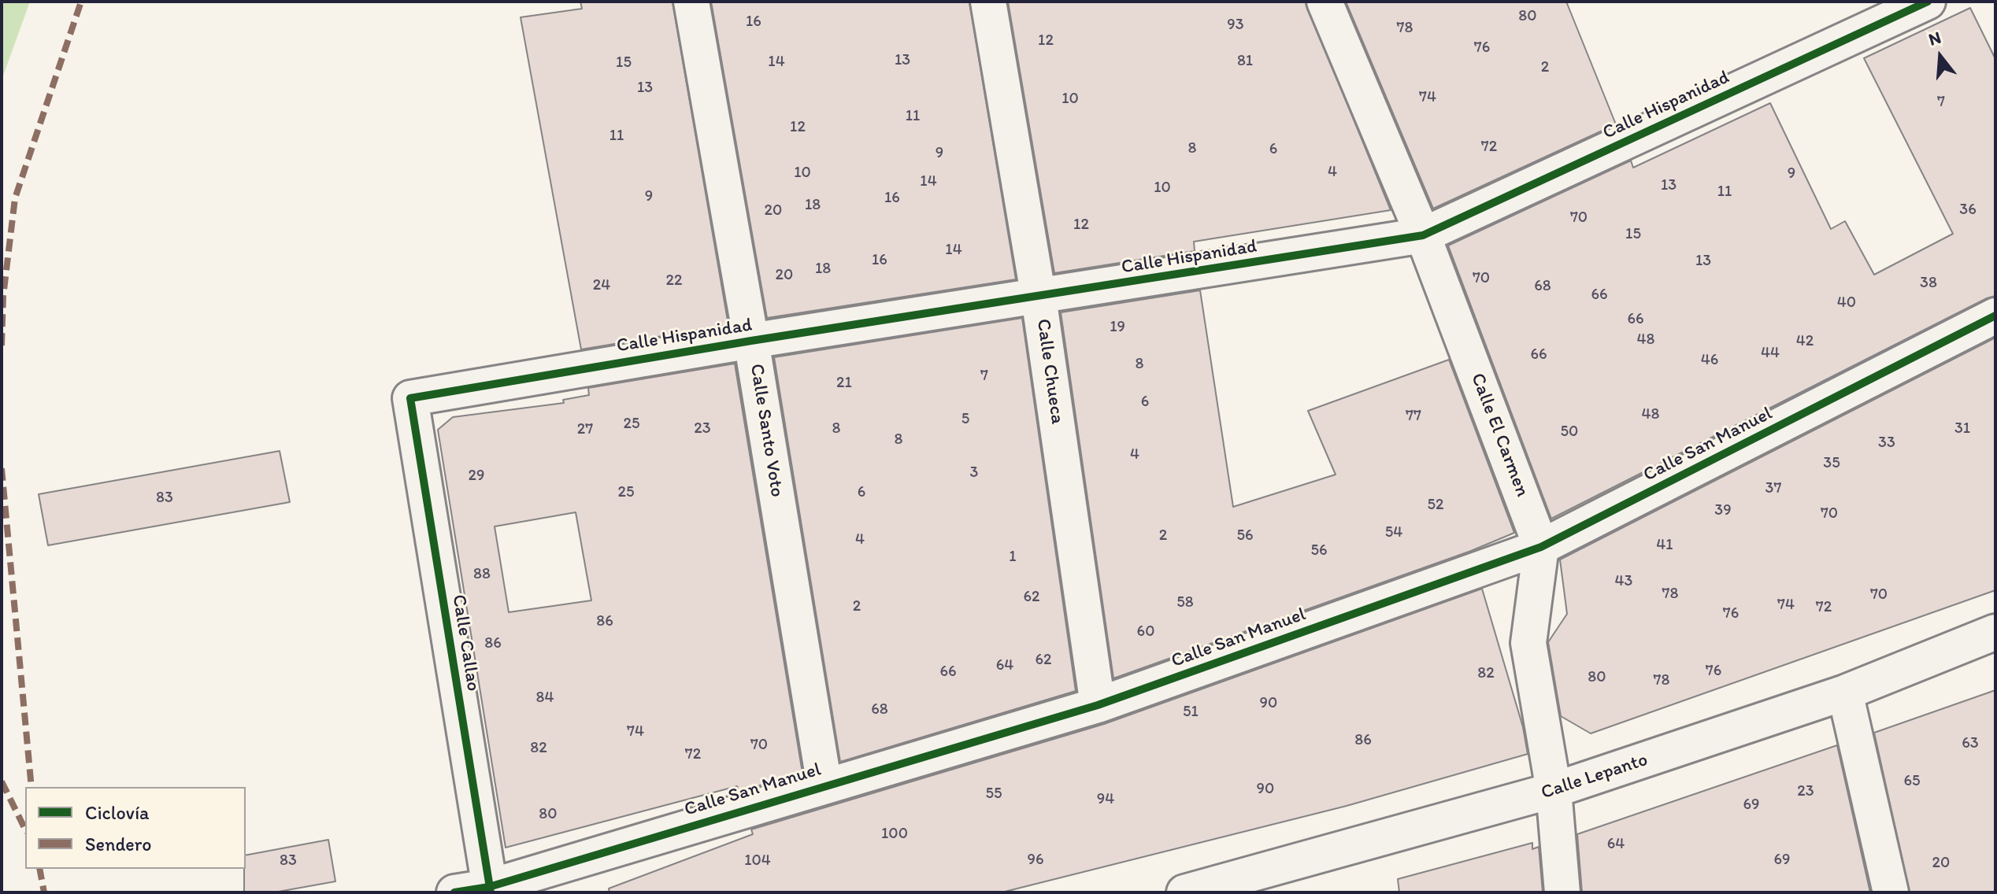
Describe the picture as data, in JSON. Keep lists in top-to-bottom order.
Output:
{
  "streets": {
    "street": [
      "Calle Hispanidad",
      "Calle Chueca",
      "Calle Santo Voto",
      "Calle El Carmen",
      "Calle San Manuel",
      "Calle Callao",
      "Calle Lepanto"
    ]
  },
  "crossings": [
    ["Calle Hispanidad", "Calle Chueca"],
    ["Calle Hispanidad", "Calle Santo Voto"],
    ["Calle Hispanidad", "Calle El Carmen"],
    ["Calle Hispanidad", "Calle Callao"],
    ["Calle Chueca", "Calle San Manuel"],
    ["Calle Santo Voto", "Calle San Manuel"],
    ["Calle El Carmen", "Calle San Manuel"],
    ["Calle El Carmen", "Calle Lepanto"],
    ["Calle San Manuel", "Calle Callao"]
  ],
  "house_numbers": [
    "80",
    "16",
    "93",
    "78",
    "12",
    "76",
    "13",
    "81",
    "14",
    "15",
    "2",
    "13",
    "74",
    "10",
    "7",
    "11",
    "12",
    "11",
    "72",
    "8",
    "6",
    "9",
    "4",
    "10",
    "9",
    "14",
    "13",
    "10",
    "11",
    "9",
    "16",
    "18",
    "36",
    "20",
    "70",
    "12",
    "15",
    "14",
    "16",
    "13",
    "18",
    "20",
    "70",
    "22",
    "38",
    "24",
    "68",
    "66",
    "40",
    "66",
    "19",
    "48",
    "42",
    "44",
    "66",
    "46",
    "8",
    "7",
    "21",
    "6",
    "48",
    "77",
    "5",
    "25",
    "23",
    "8",
    "31",
    "27",
    "50",
    "8",
    "33",
    "4",
    "35",
    "3",
    "29",
    "37",
    "25",
    "6",
    "83",
    "52",
    "39",
    "70",
    "54",
    "2",
    "56",
    "4",
    "41",
    "56",
    "1",
    "88",
    "43",
    "78",
    "70",
    "62",
    "58",
    "74",
    "2",
    "72",
    "76",
    "86",
    "60",
    "86",
    "62",
    "64",
    "76",
    "66",
    "82",
    "80",
    "78",
    "84",
    "90",
    "68",
    "51",
    "74",
    "86",
    "63",
    "70",
    "82",
    "72",
    "65",
    "90",
    "23",
    "55",
    "94",
    "69",
    "80",
    "100",
    "64",
    "96",
    "69",
    "83",
    "104",
    "20"
  ],
  "legend": ["Ciclovía", "Sendero"],
  "north": "top"
}
